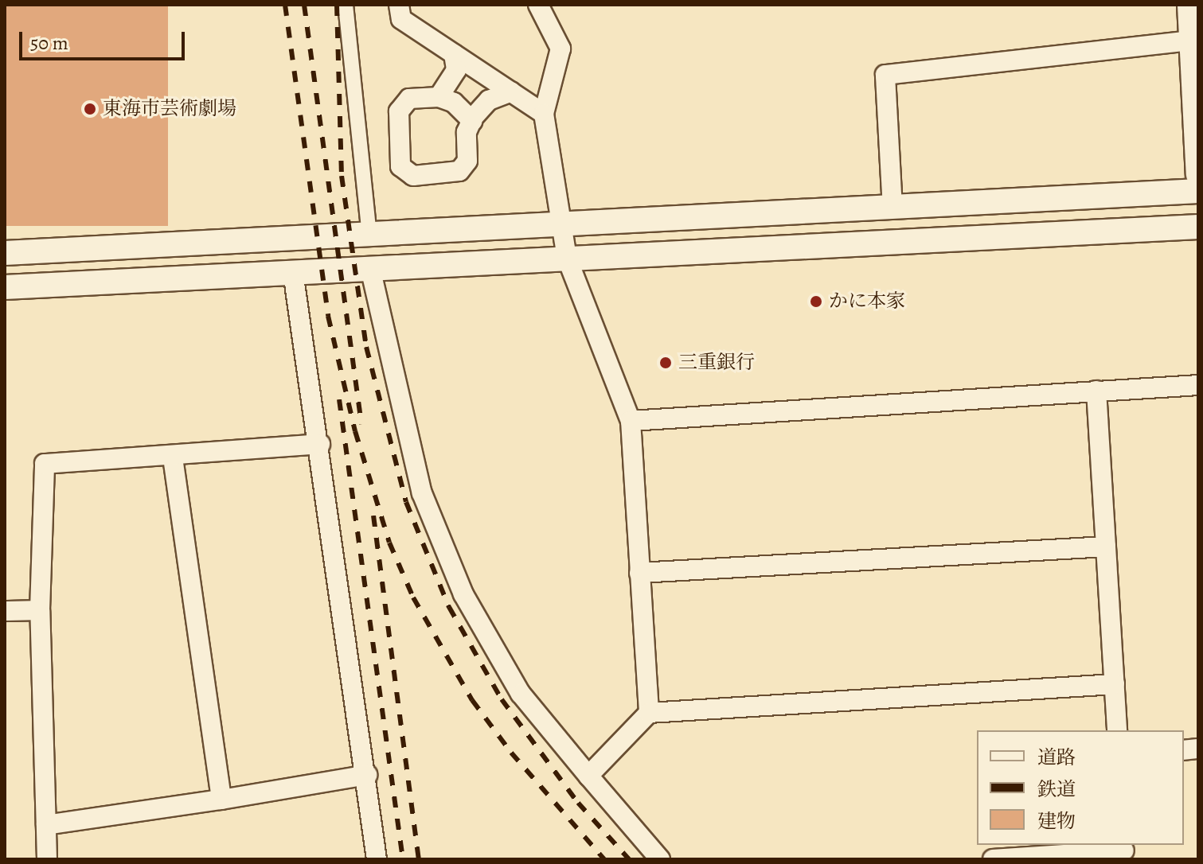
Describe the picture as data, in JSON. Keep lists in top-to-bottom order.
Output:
{
  "places": ["東海市芸術劇場", "かに本家", "三重銀行"],
  "legend": ["道路", "鉄道", "建物"],
  "scale_bar": "50 m"
}
